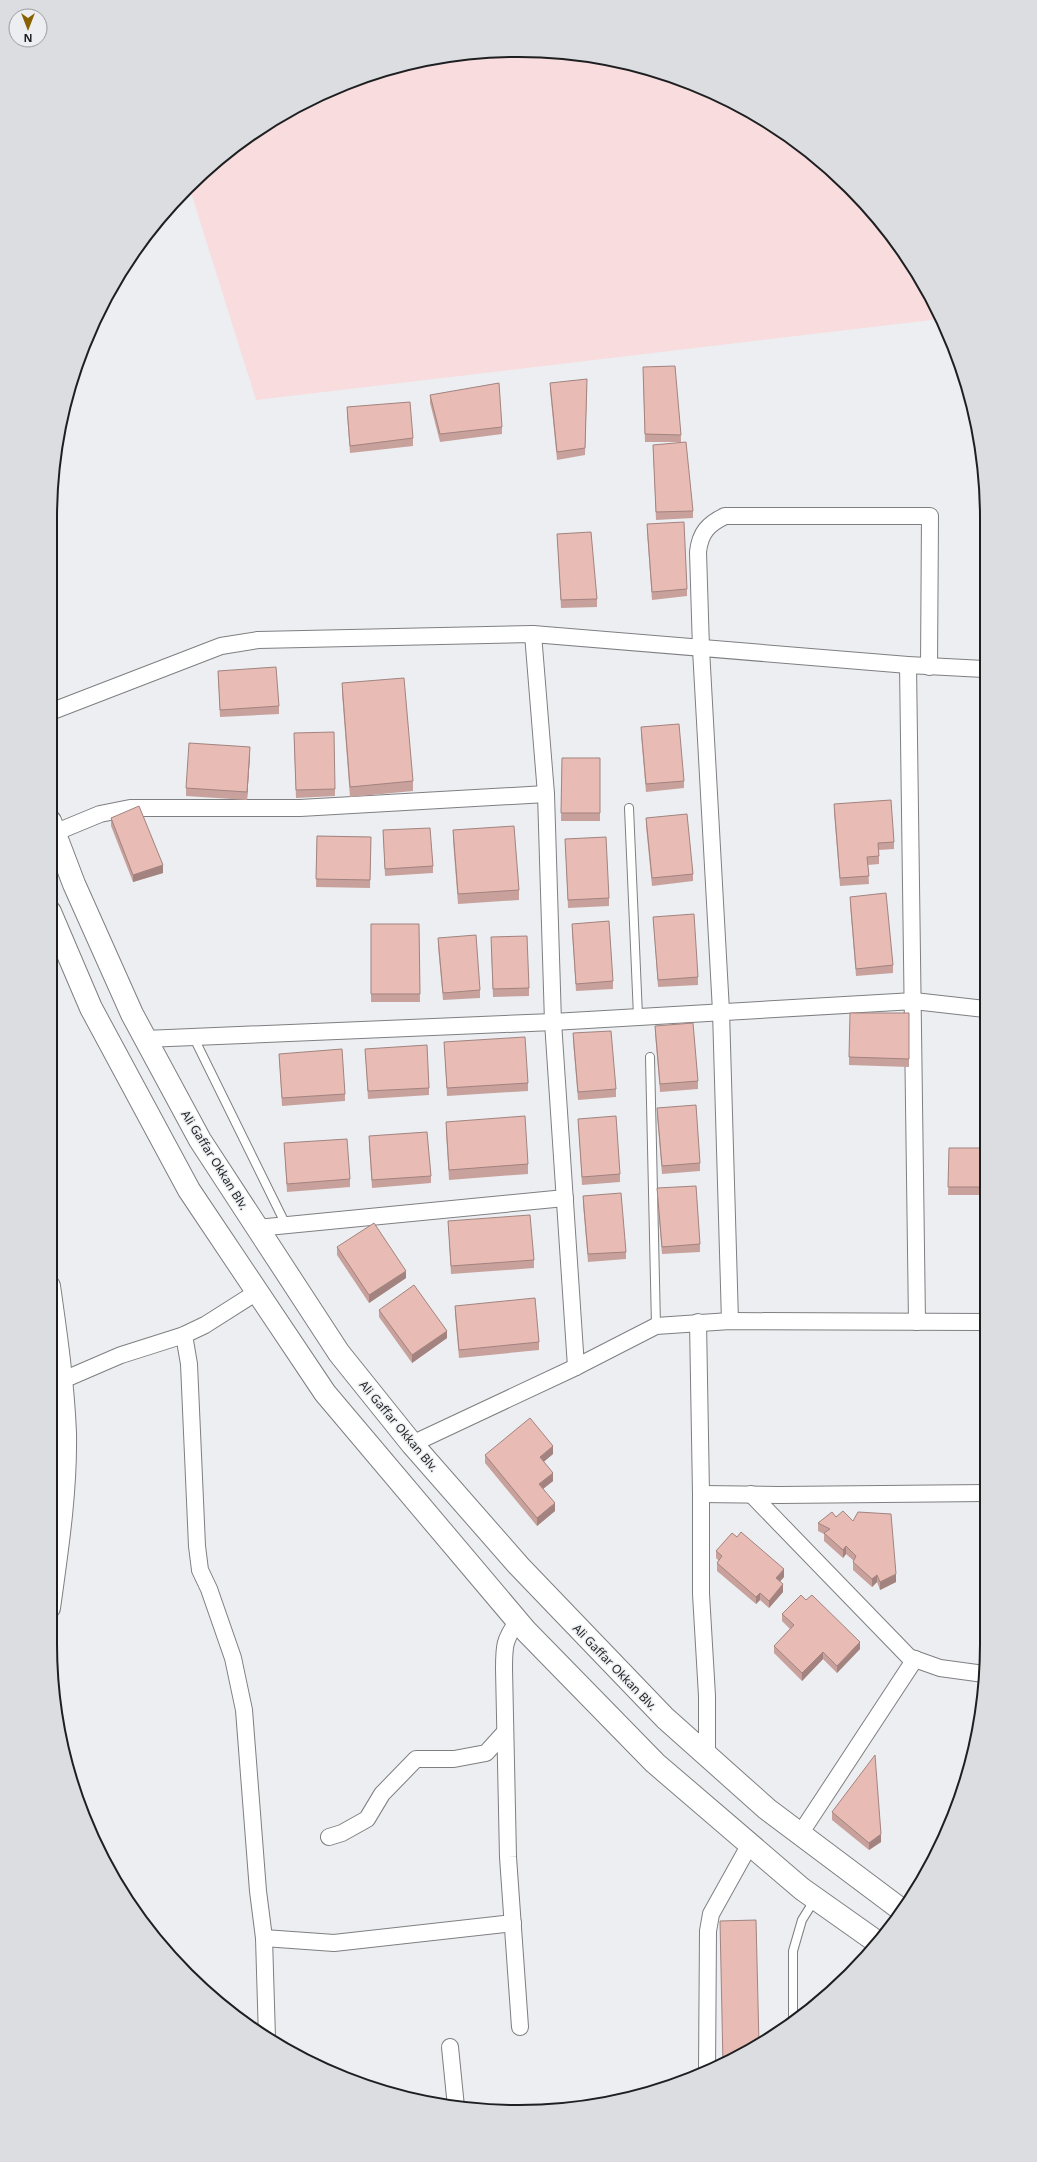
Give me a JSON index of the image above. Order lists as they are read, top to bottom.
{
  "streets": {
    "main road": ["Ali Gaffar Okkan Blv."]
  },
  "north": "bottom"
}
